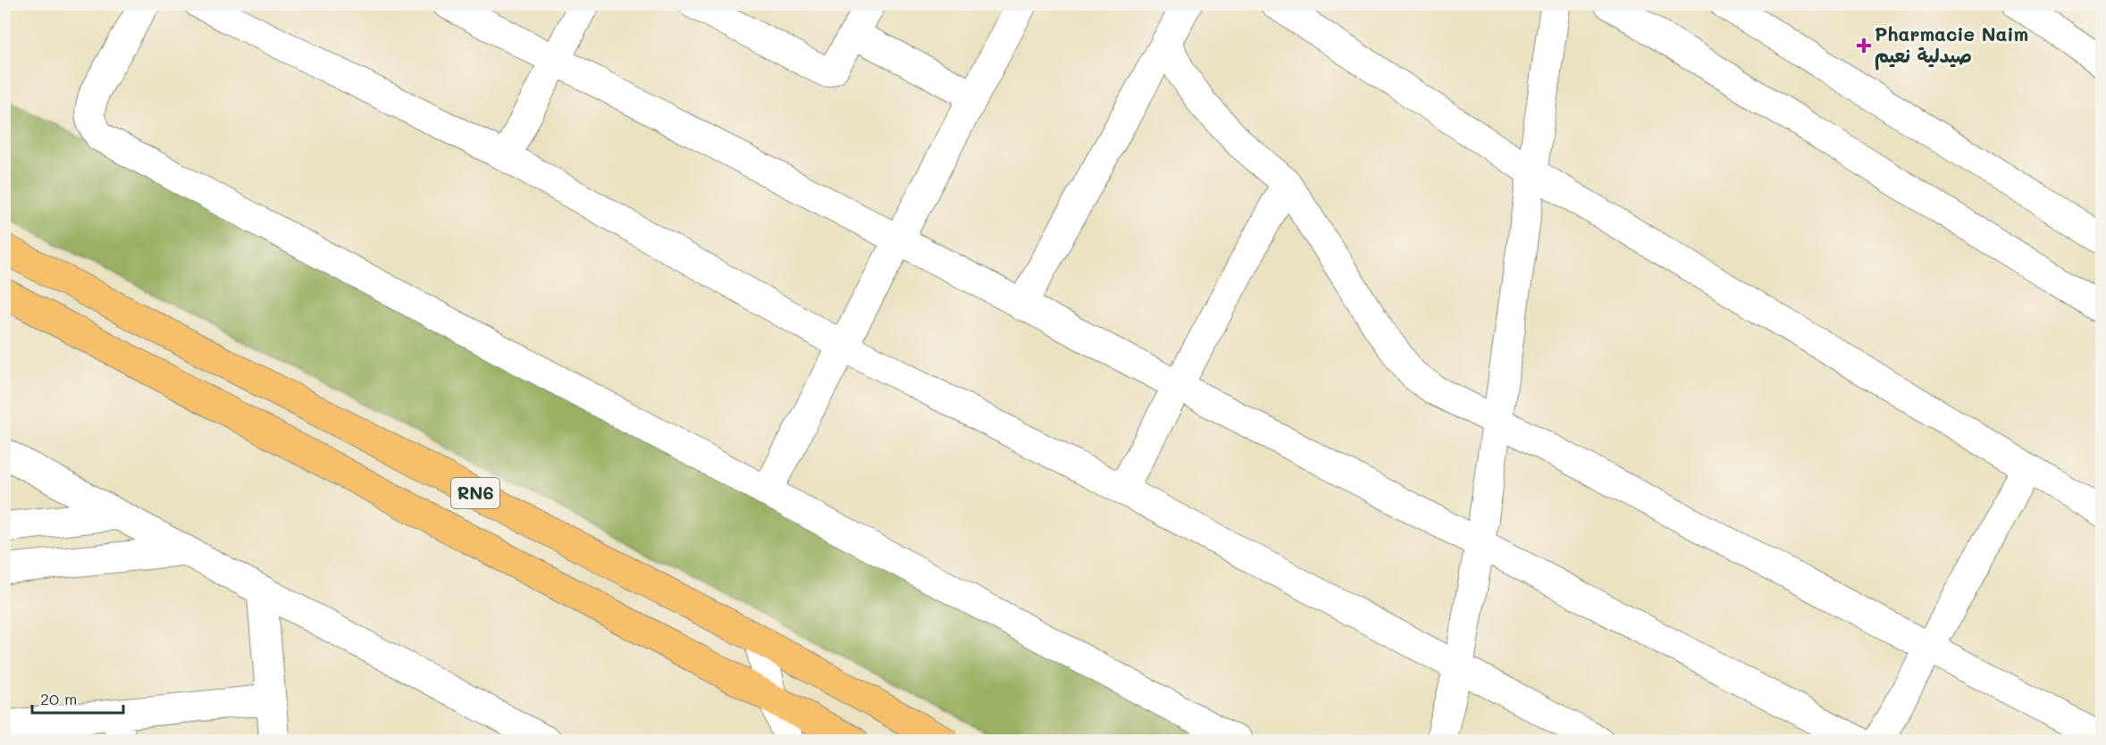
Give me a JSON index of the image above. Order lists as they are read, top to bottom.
{
  "streets": {
    "highway": ["RN6"]
  },
  "places": {
    "health": ["Pharmacie Naim صيدلية نعيم"]
  },
  "scale_bar": "20 m"
}
